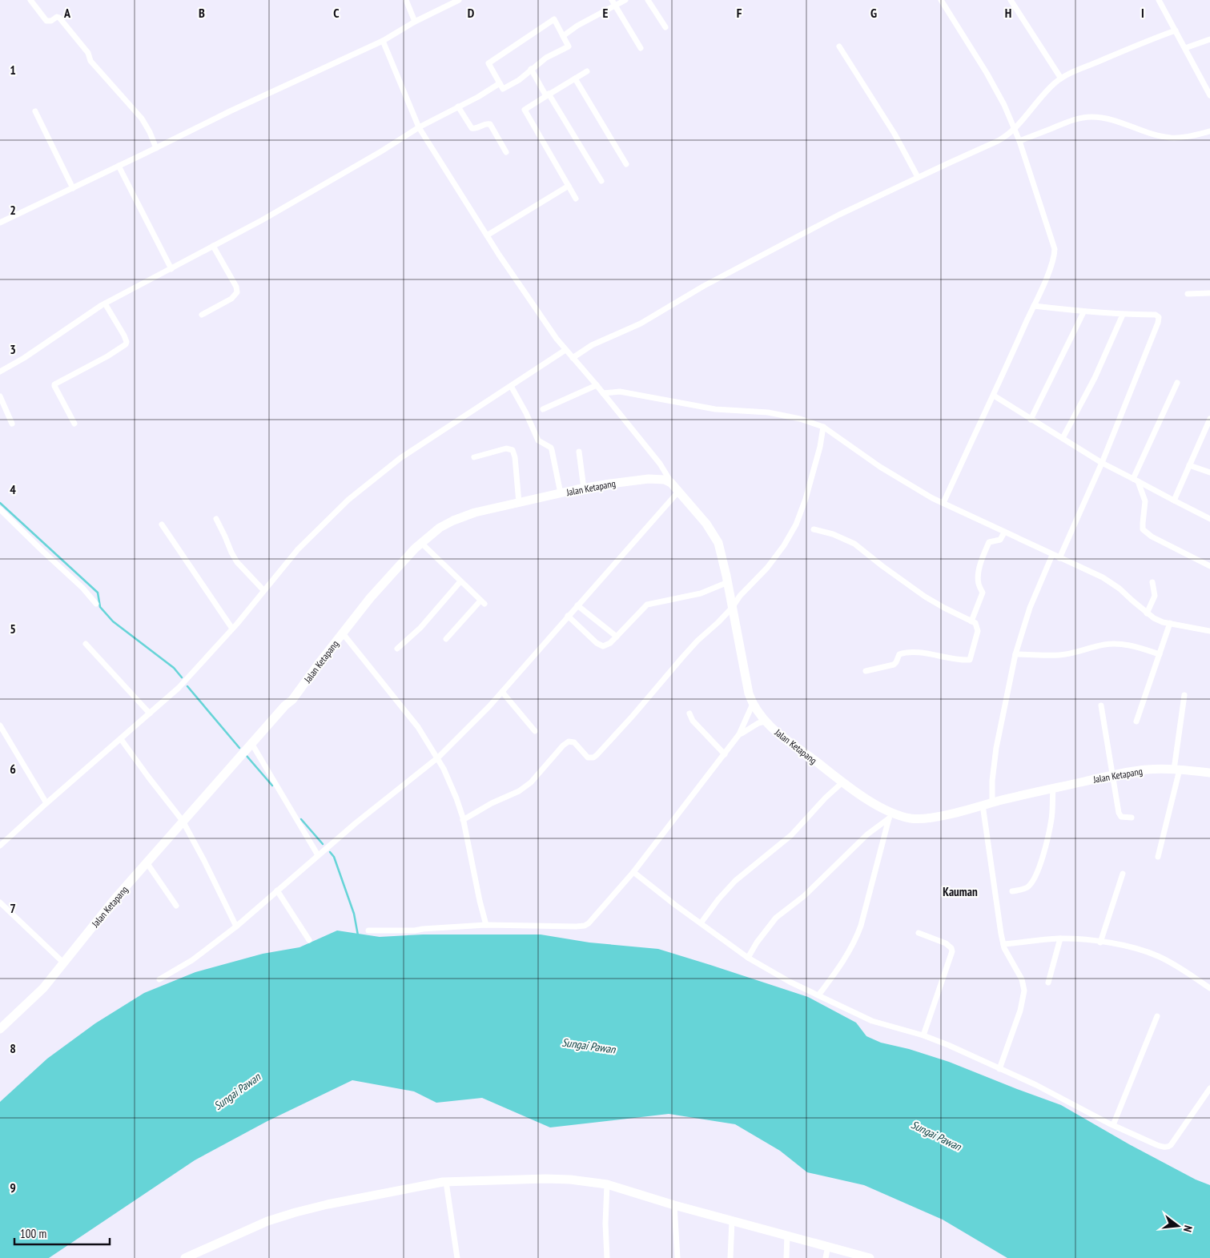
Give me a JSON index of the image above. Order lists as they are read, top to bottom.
{
  "streets": {
    "main road": ["Jalan Ketapang"]
  },
  "districts": ["Kauman"],
  "water": ["Sungai Pawan"],
  "scale_bar": "100 m",
  "north": "right",
  "grid": {
    "columns": [
      "A",
      "B",
      "C",
      "D",
      "E",
      "F",
      "G",
      "H",
      "I"
    ],
    "rows": [
      "1",
      "2",
      "3",
      "4",
      "5",
      "6",
      "7",
      "8",
      "9"
    ]
  }
}
